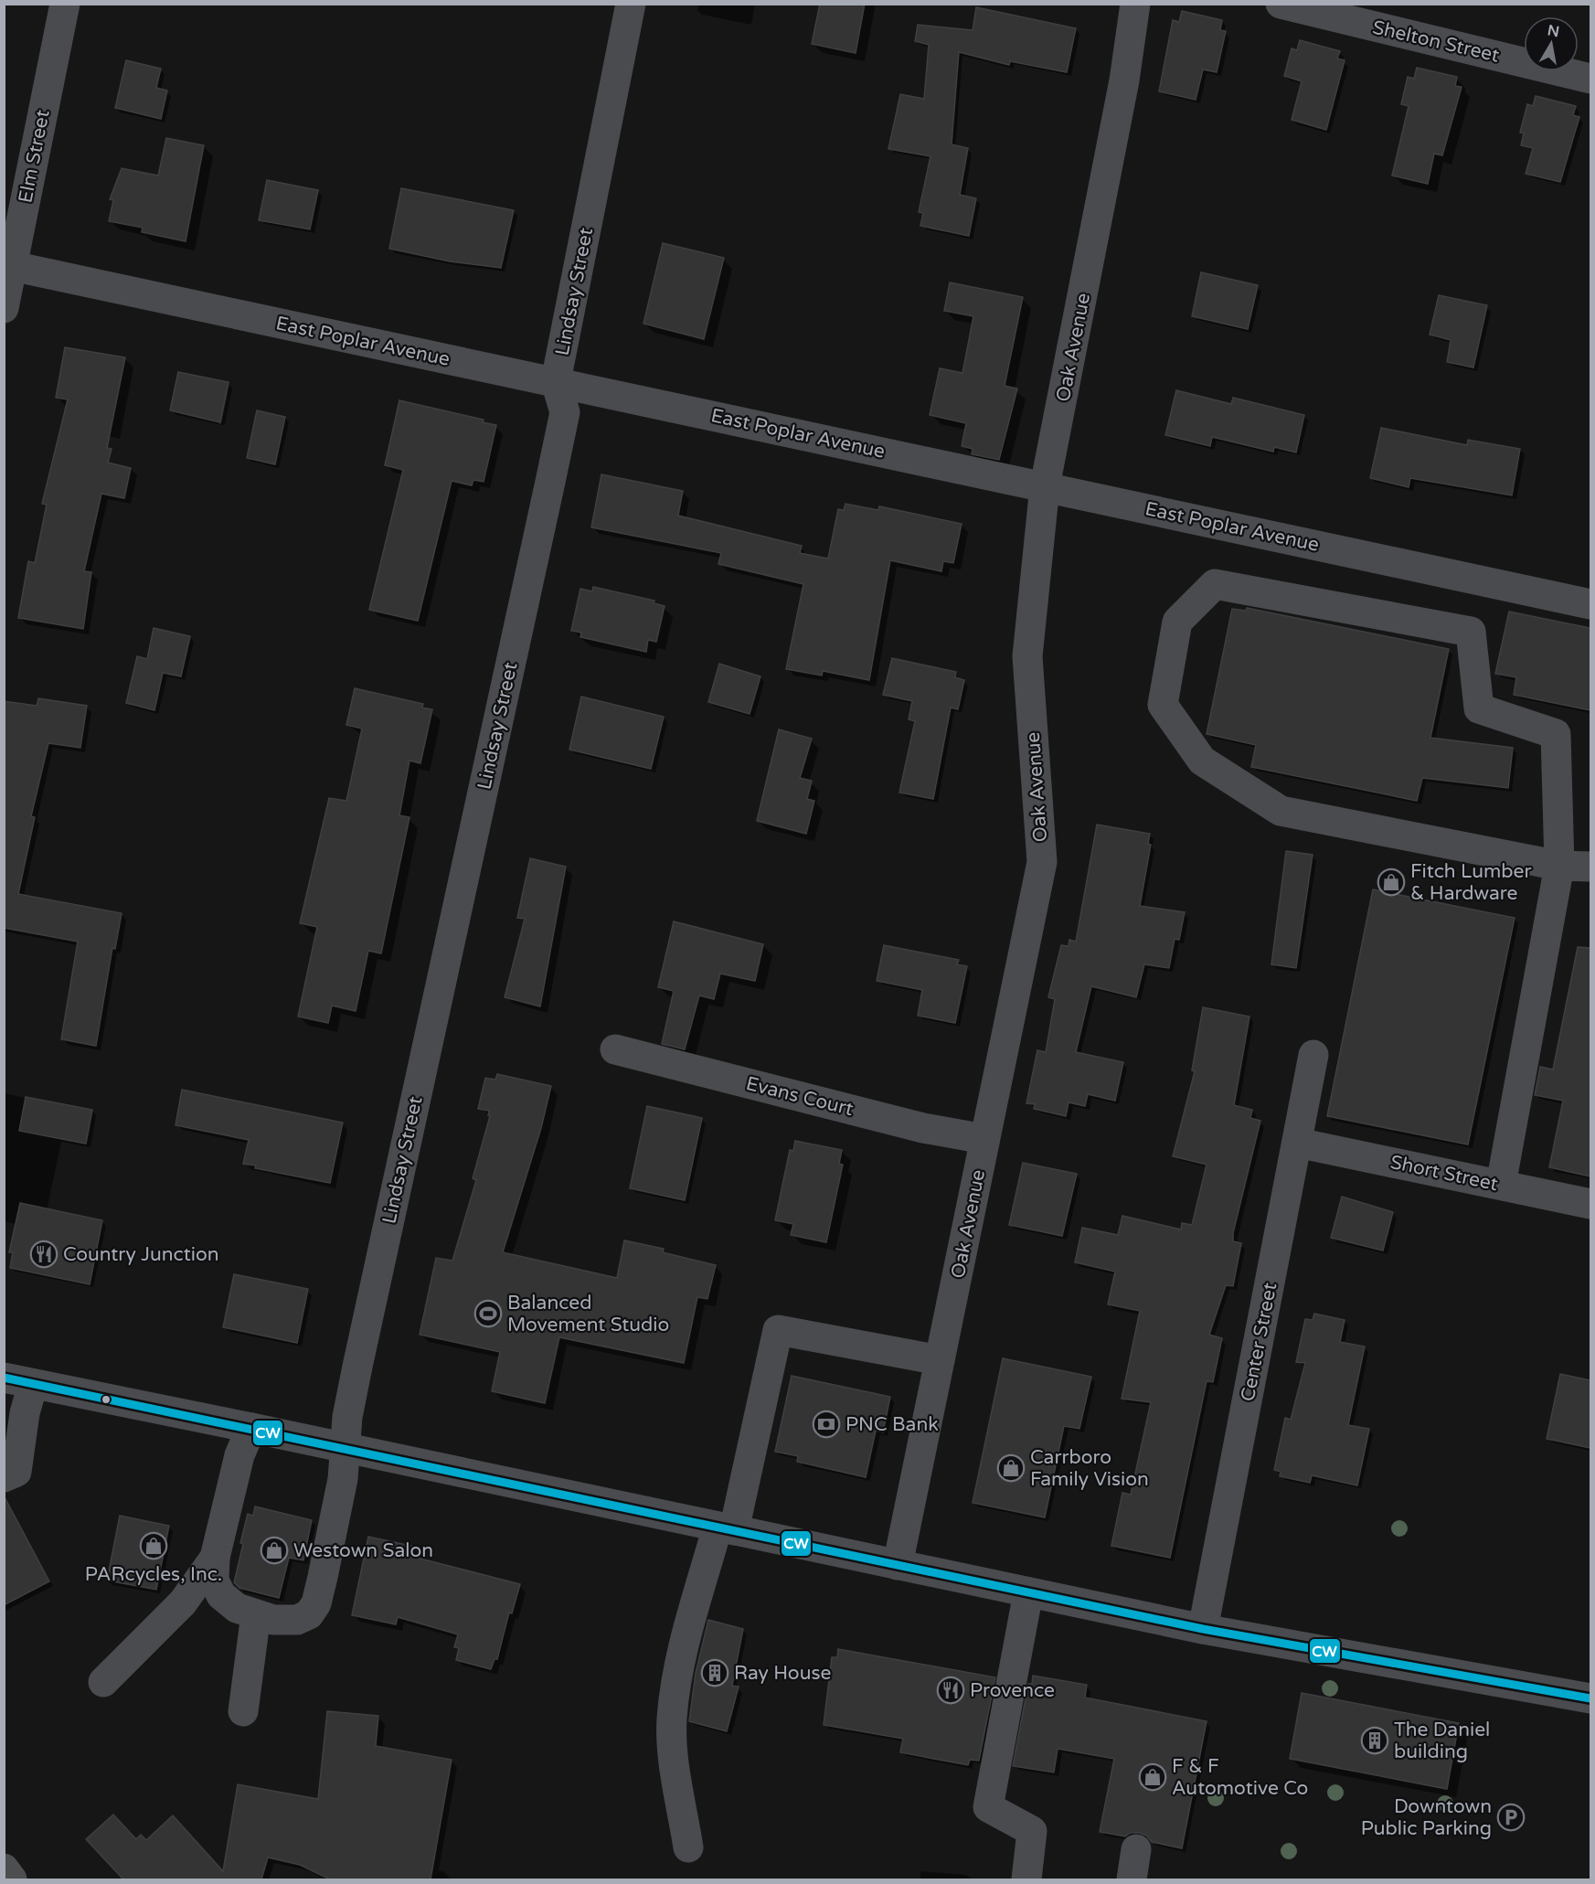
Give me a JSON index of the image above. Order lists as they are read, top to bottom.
{
  "streets": {
    "street": [
      "Shelton Street",
      "Elm Street",
      "Lindsay Street",
      "East Poplar Avenue",
      "Oak Avenue",
      "Evans Court",
      "Short Street",
      "Center Street"
    ]
  },
  "crossings": [
    ["Elm Street", "East Poplar Avenue"],
    ["Lindsay Street", "East Poplar Avenue"],
    ["East Poplar Avenue", "Oak Avenue"],
    ["Oak Avenue", "Evans Court"],
    ["Short Street", "Center Street"]
  ],
  "places": {
    "shop": [
      "Fitch Lumber & Hardware",
      "Carrboro Family Vision",
      "PARcycles, Inc.",
      "Westown Salon",
      "F & F Automotive Co"
    ],
    "restaurant": ["Country Junction", "Provence"],
    "sports": ["Balanced Movement Studio"],
    "bank": ["PNC Bank"],
    "building": ["Ray House", "The Daniel building"],
    "parking": ["Downtown Public Parking"]
  },
  "lines": ["transit line CW"],
  "north": "top"
}
